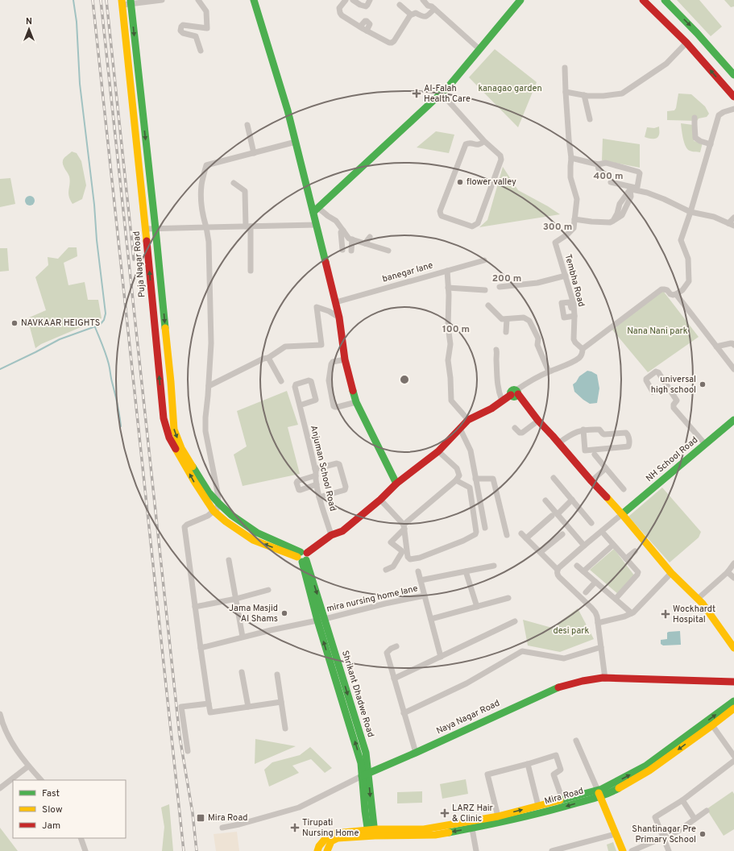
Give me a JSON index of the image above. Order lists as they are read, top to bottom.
{
  "streets": {
    "street": [
      "Puja Nagar Road",
      "banegar lane",
      "Tembha Road",
      "NH School Road",
      "Anjuman School Road",
      "mira nursing home lane",
      "Shrikant Dhadwe Road",
      "Naya Nagar Road",
      "Mira Road"
    ]
  },
  "crossings": [
    ["Puja Nagar Road", "Shrikant Dhadwe Road"],
    ["mira nursing home lane", "Shrikant Dhadwe Road"],
    ["Shrikant Dhadwe Road", "Naya Nagar Road"],
    ["Shrikant Dhadwe Road", "Mira Road"]
  ],
  "parks": ["kanagao garden", "Nana Nani park", "desi park"],
  "places": {
    "health": [
      "Al-Falah Health Care",
      "Wockhardt Hospital",
      "LARZ Hair & Clinic",
      "Tirupati Nursing Home"
    ],
    "other": [
      "flower valley",
      "NAVKAAR HEIGHTS",
      "universal high school",
      "Jama Masjid Al Shams",
      "Shantinagar Pre Primary School"
    ],
    "transit": ["Mira Road"]
  },
  "legend": ["Fast", "Slow", "Jam"],
  "north": "top",
  "rings": [
    "400 m",
    "300 m",
    "200 m",
    "100 m"
  ]
}
